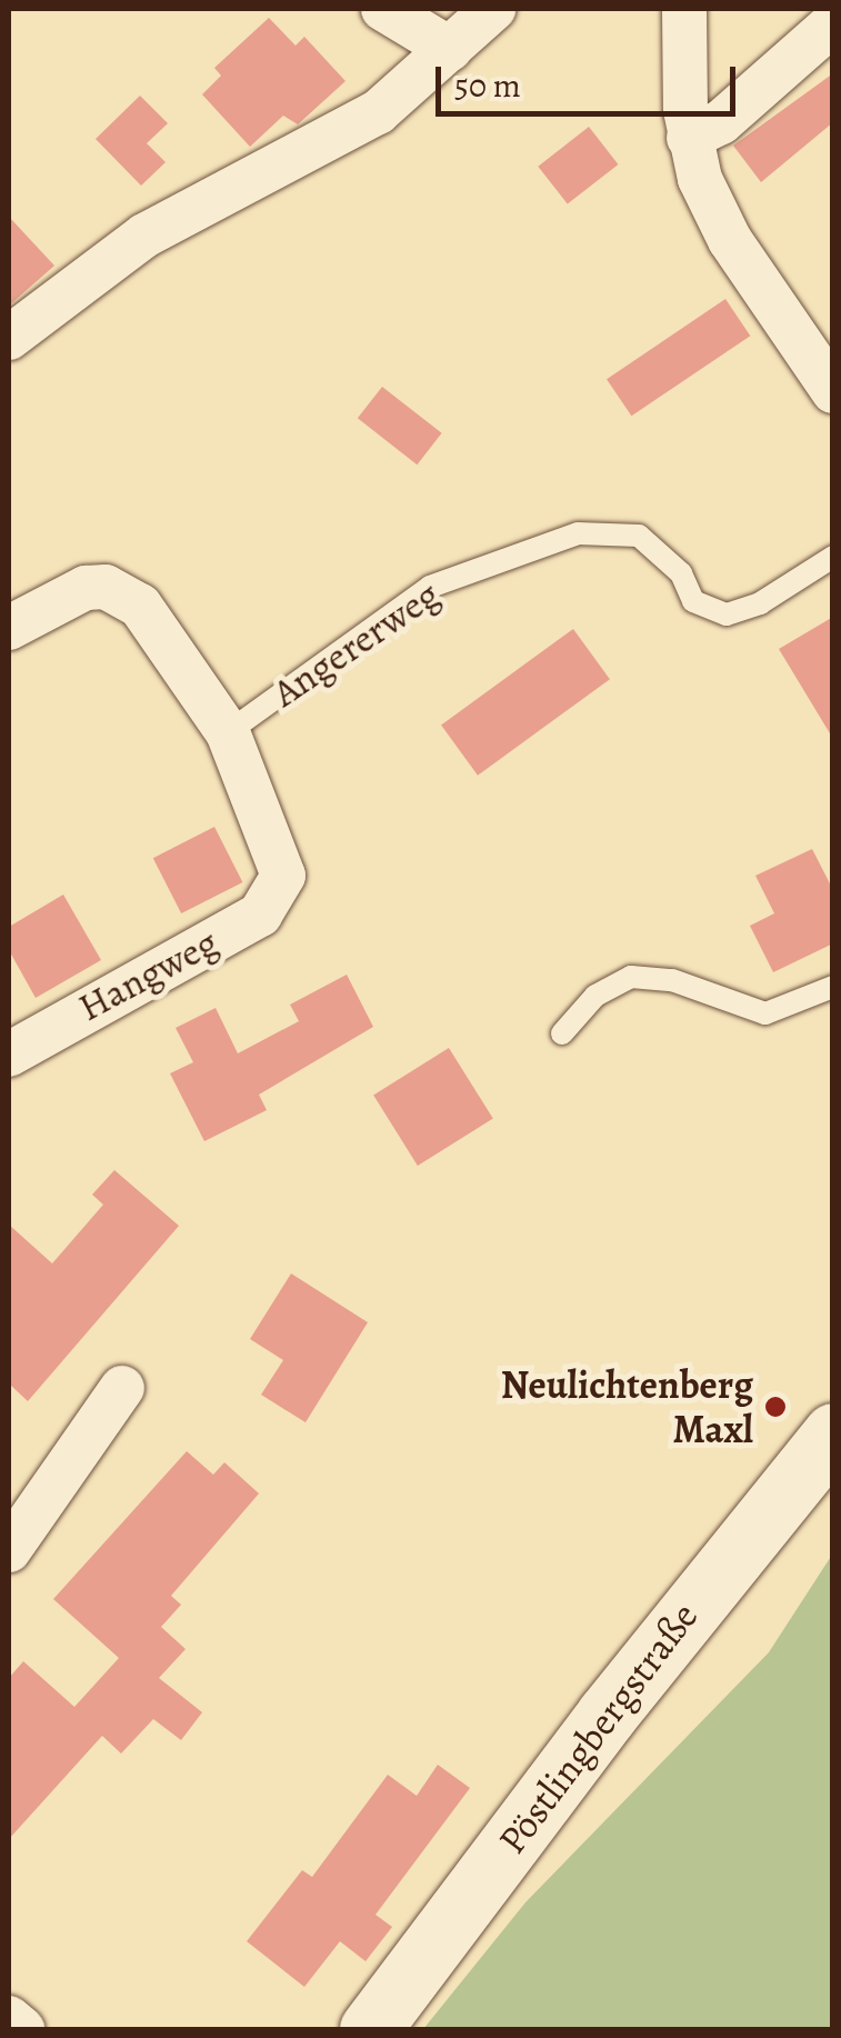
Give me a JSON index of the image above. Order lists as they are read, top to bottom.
{
  "streets": {
    "main road": ["Pöstlingbergstraße"],
    "street": ["Hangweg"],
    "lane": ["Angererweg"]
  },
  "crossings": [
    ["Angererweg", "Hangweg"]
  ],
  "places": ["Neulichtenberg Maxl"],
  "scale_bar": "50 m"
}
